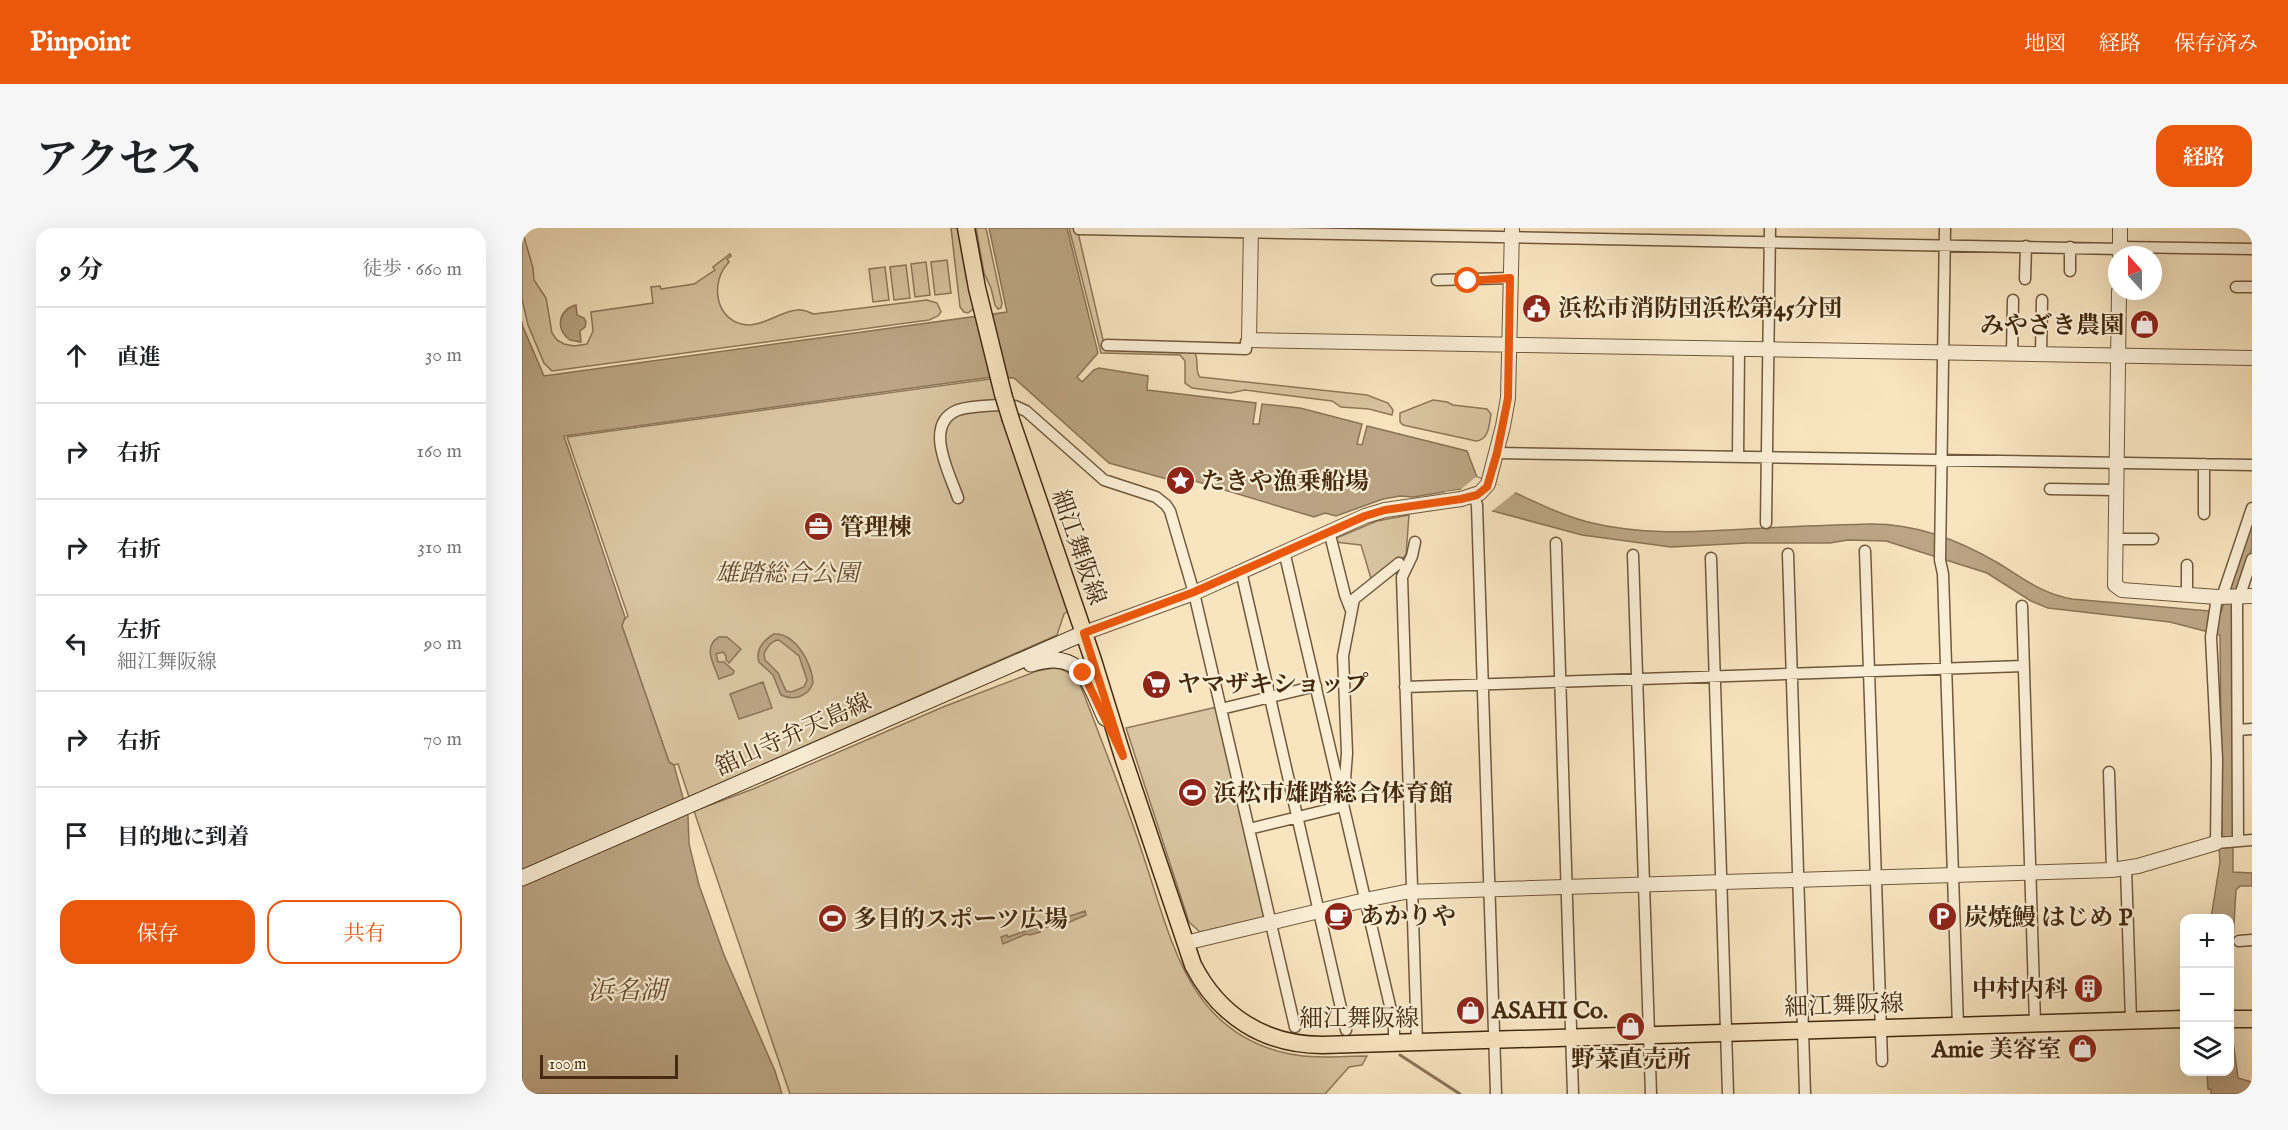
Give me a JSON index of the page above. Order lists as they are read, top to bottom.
{
  "streets": {
    "main road": ["細江舞阪線", "舘山寺弁天島線"]
  },
  "crossings": [
    ["細江舞阪線", "舘山寺弁天島線"]
  ],
  "water": ["浜名湖"],
  "parks": ["雄踏総合公園"],
  "places": {
    "public building": ["浜松市消防団浜松第45分団"],
    "shop": [
      "みやざき農園",
      "ASAHI Co.",
      "野菜直売所",
      "Amie 美容室"
    ],
    "place": ["たきや漁乗船場"],
    "office": ["管理棟"],
    "supermarket": ["ヤマザキショップ"],
    "sports": ["浜松市雄踏総合体育館", "多目的スポーツ広場"],
    "cafe": ["あかりや"],
    "parking": ["炭焼鰻 はじめ P"],
    "building": ["中村内科"]
  },
  "scale_bar": "100 m",
  "north": "top",
  "page": {
    "header": "Pinpoint",
    "nav": ["地図", "経路", "保存済み"],
    "title": "アクセス",
    "buttons": [
      "経路",
      ["保存", "共有"]
    ],
    "heading": ["9 分", "徒歩 · 660 m"],
    "list": [
      ["直進", "30 m"],
      ["右折", "160 m"],
      ["右折", "310 m"],
      ["左折", "細江舞阪線", "90 m"],
      ["右折", "70 m"],
      "目的地に到着"
    ],
    "map_buttons": ["+", "−"],
    "scale": "100 m"
  }
}
